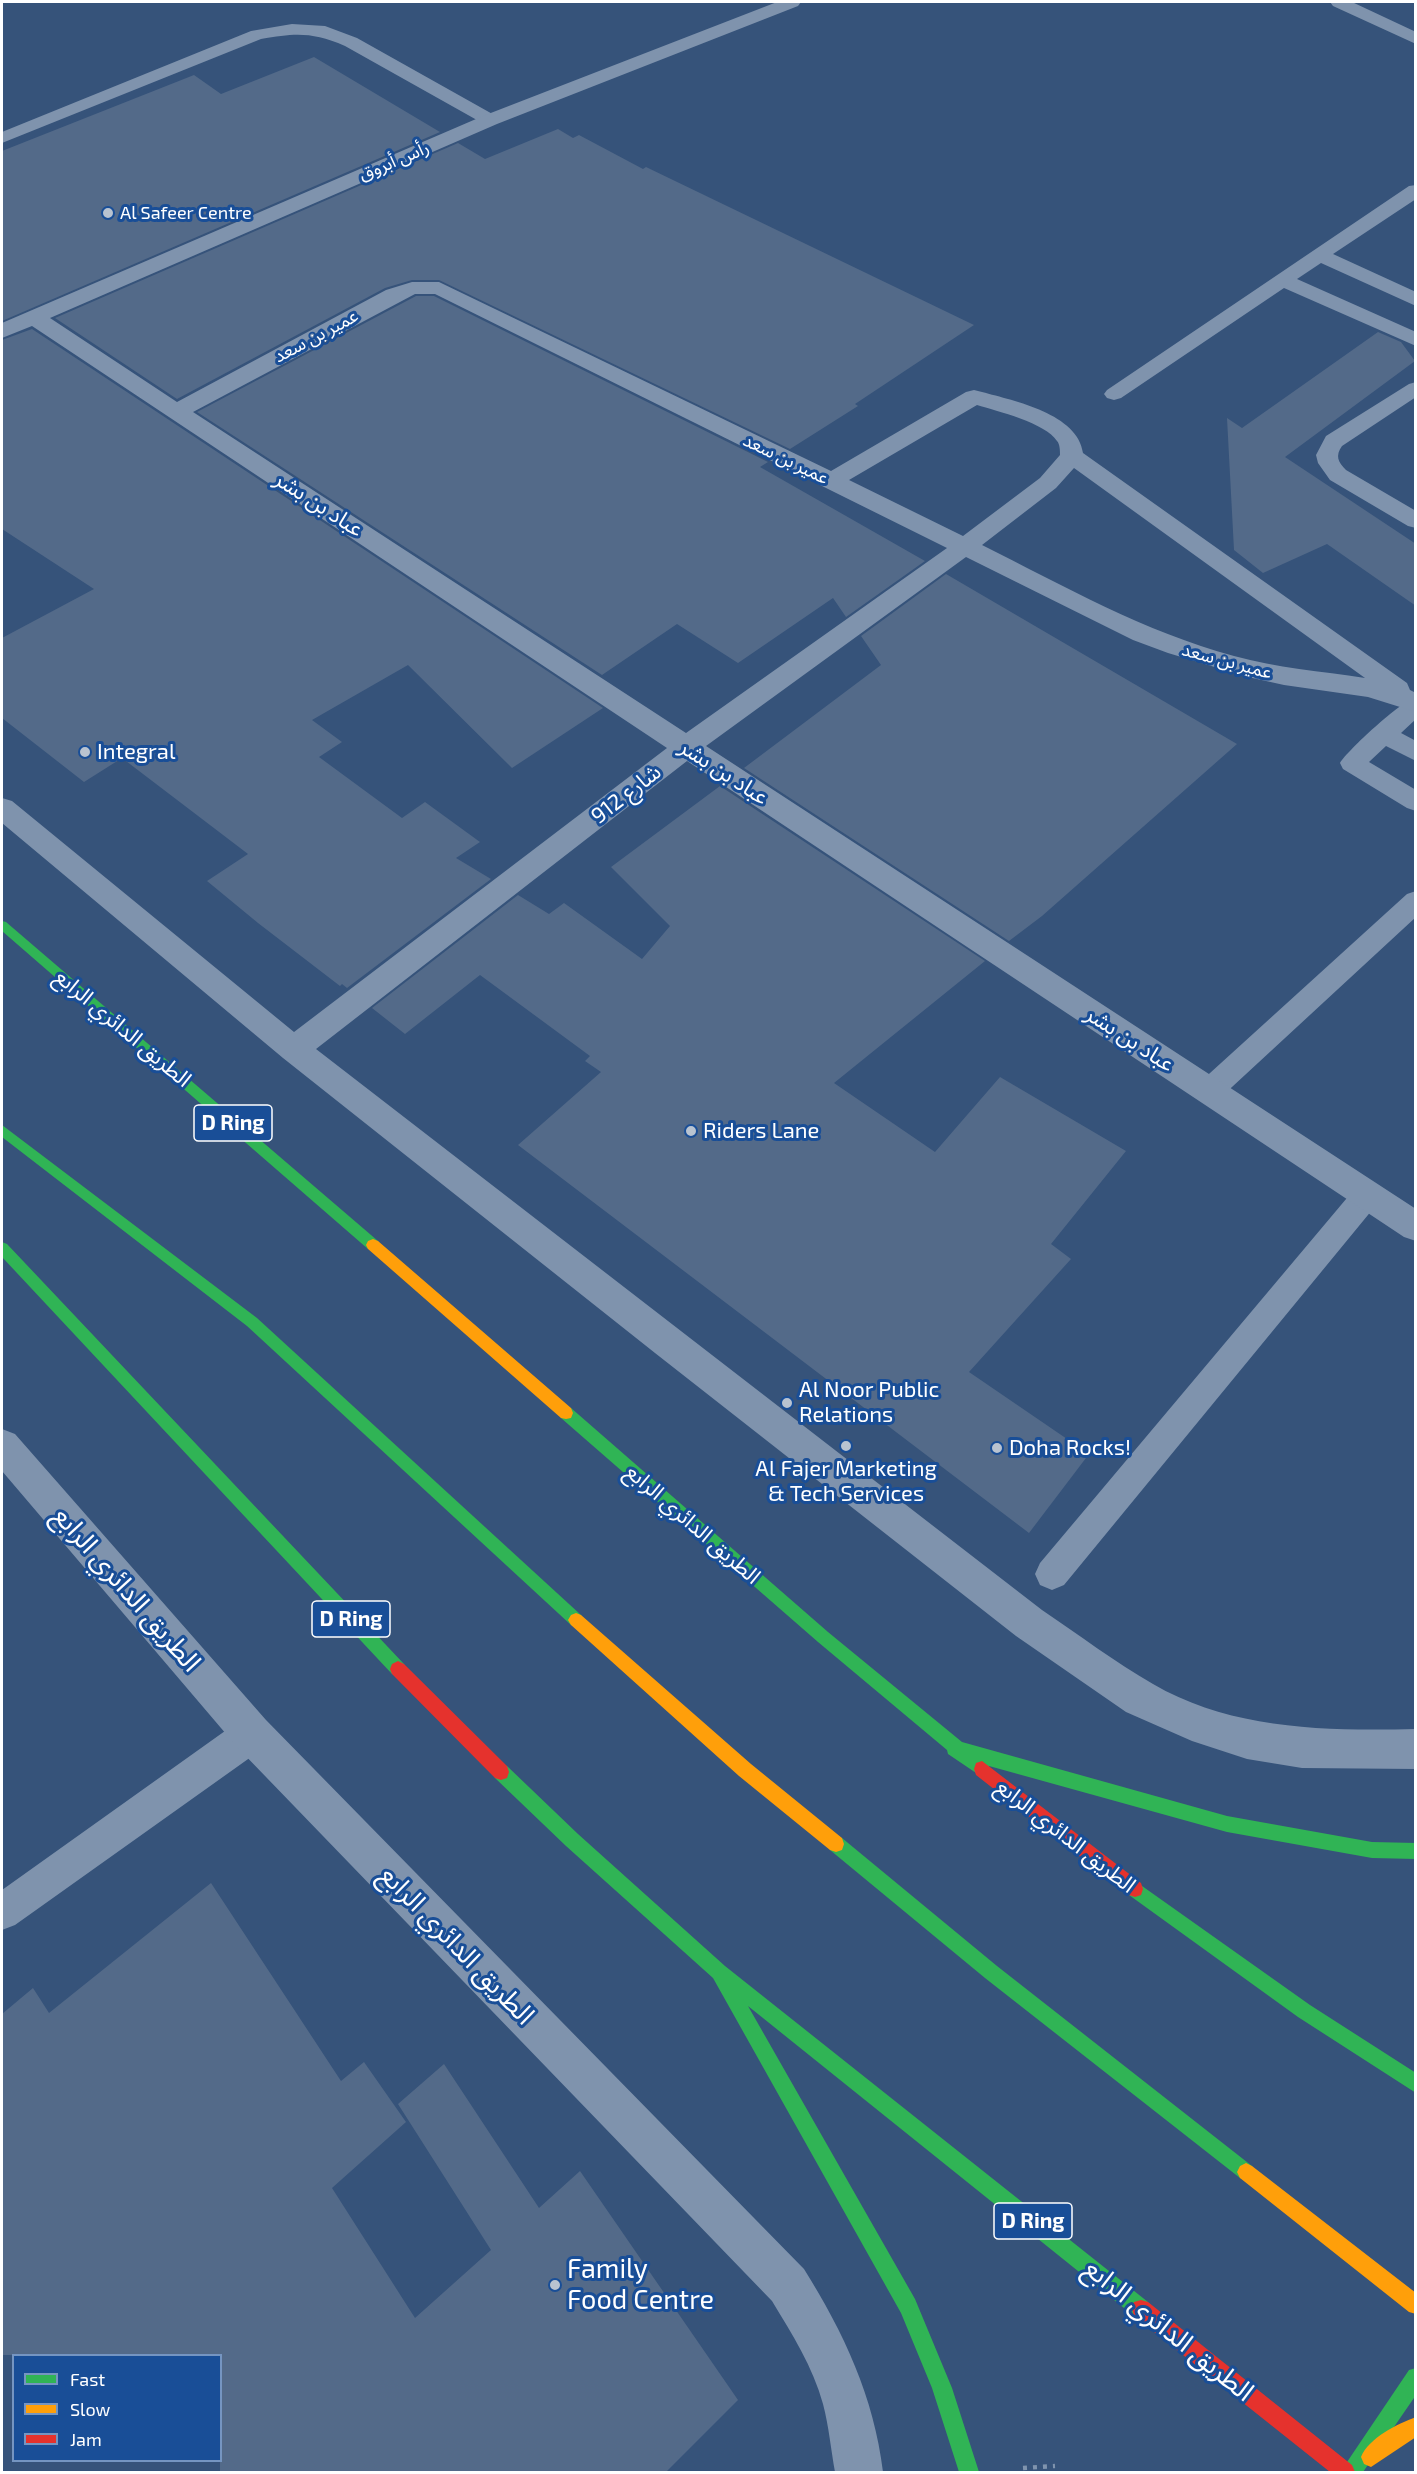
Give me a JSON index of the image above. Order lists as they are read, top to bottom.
{
  "streets": {
    "main road": ["الطريق الدائري الرابع", "D Ring"],
    "street": [
      "رأس أبروق",
      "عمير بن سعد",
      "عباد بن بشر",
      "شارع 912"
    ]
  },
  "crossings": [
    ["رأس أبروق", "عباد بن بشر"],
    ["عمير بن سعد", "عباد بن بشر"],
    ["عمير بن سعد", "شارع 912"],
    ["عباد بن بشر", "شارع 912"]
  ],
  "places": [
    "Al Safeer Centre",
    "Integral",
    "Riders Lane",
    "Al Noor Public Relations",
    "Al Fajer Marketing & Tech Services",
    "Doha Rocks!",
    "Family Food Centre"
  ],
  "legend": ["Fast", "Slow", "Jam"]
}
